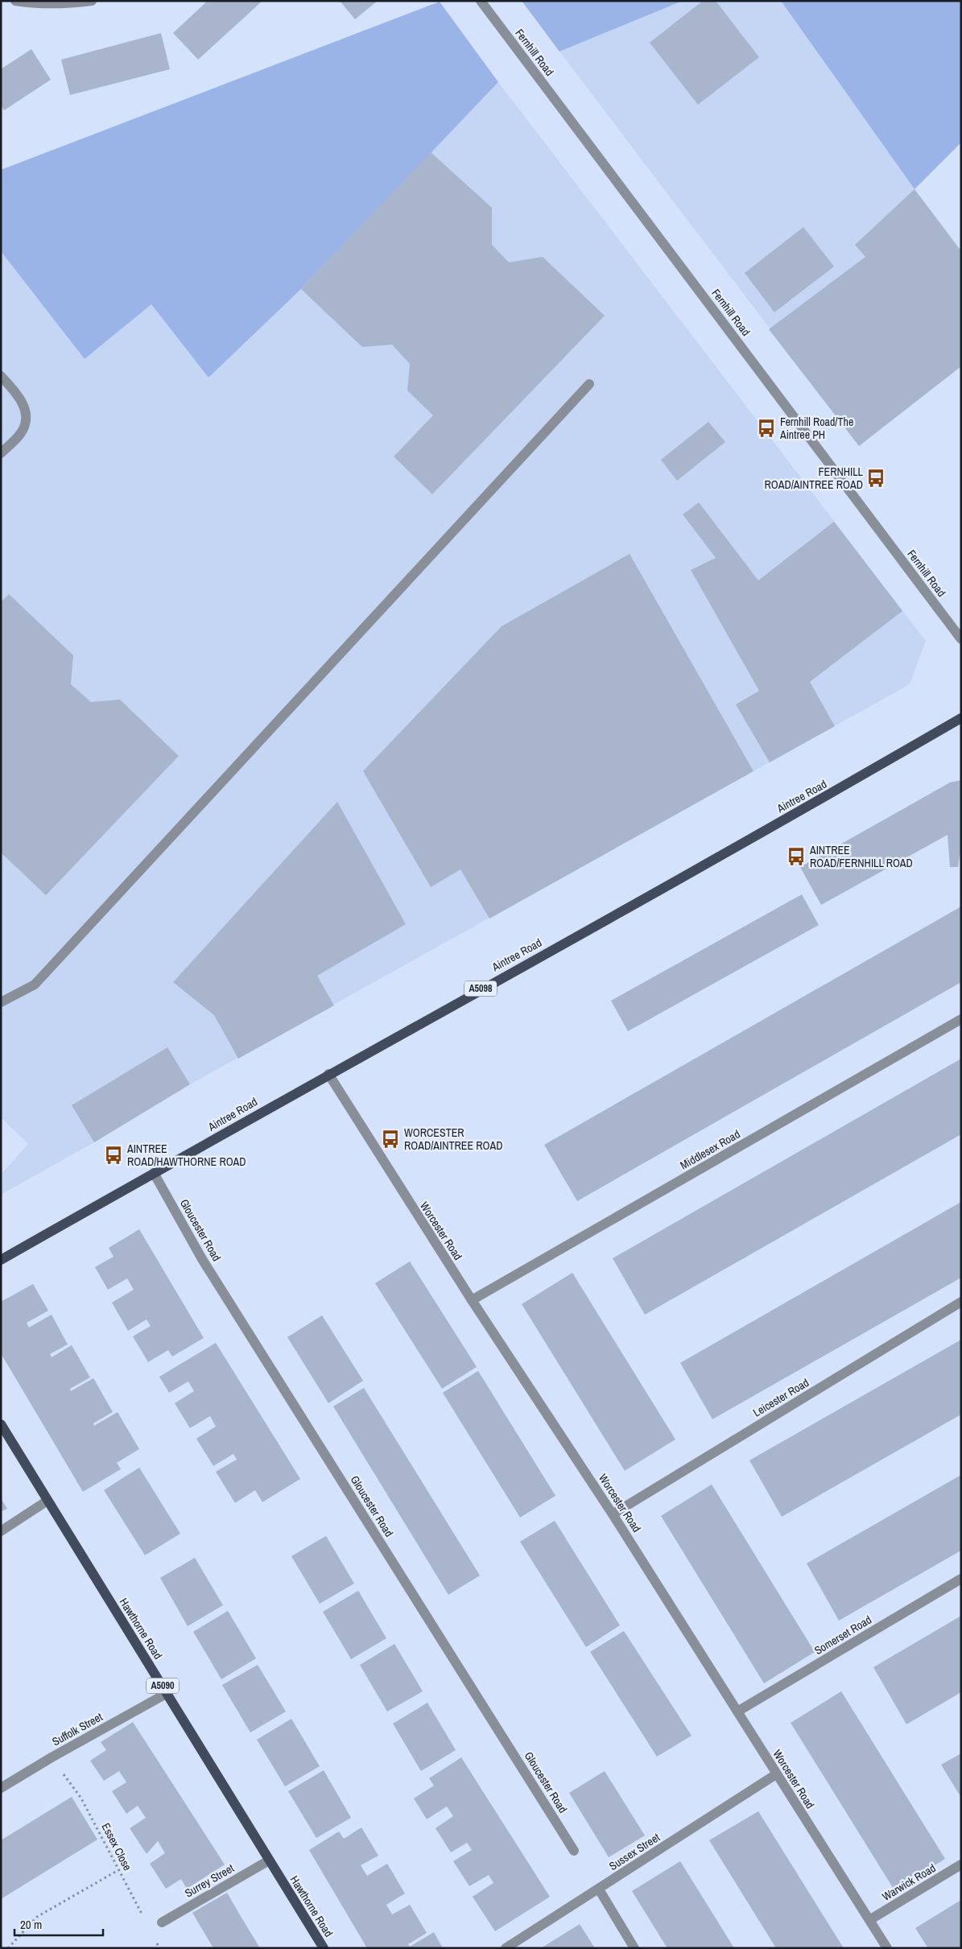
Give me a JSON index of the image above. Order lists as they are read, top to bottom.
{
  "streets": {
    "main road": [
      "Aintree Road",
      "A5098",
      "Hawthorne Road",
      "A5090"
    ],
    "street": [
      "Fernhill Road",
      "Middlesex Road",
      "Gloucester Road",
      "Worcester Road",
      "Leicester Road",
      "Somerset Road",
      "Suffolk Street",
      "Sussex Street",
      "Surrey Street",
      "Warwick Road"
    ],
    "path": ["Essex Close"]
  },
  "crossings": [
    ["Aintree Road", "Gloucester Road"],
    ["Aintree Road", "Worcester Road"],
    ["Middlesex Road", "Worcester Road"],
    ["Worcester Road", "Leicester Road"],
    ["Worcester Road", "Somerset Road"],
    ["Worcester Road", "Sussex Street"],
    ["Worcester Road", "Warwick Road"],
    ["Hawthorne Road", "Suffolk Street"],
    ["Hawthorne Road", "Surrey Street"],
    ["Suffolk Street", "Essex Close"]
  ],
  "places": {
    "bus stop": [
      "Fernhill Road/The Aintree PH",
      "FERNHILL ROAD/AINTREE ROAD",
      "AINTREE ROAD/FERNHILL ROAD",
      "WORCESTER ROAD/AINTREE ROAD",
      "AINTREE ROAD/HAWTHORNE ROAD"
    ]
  },
  "scale_bar": "20 m"
}
